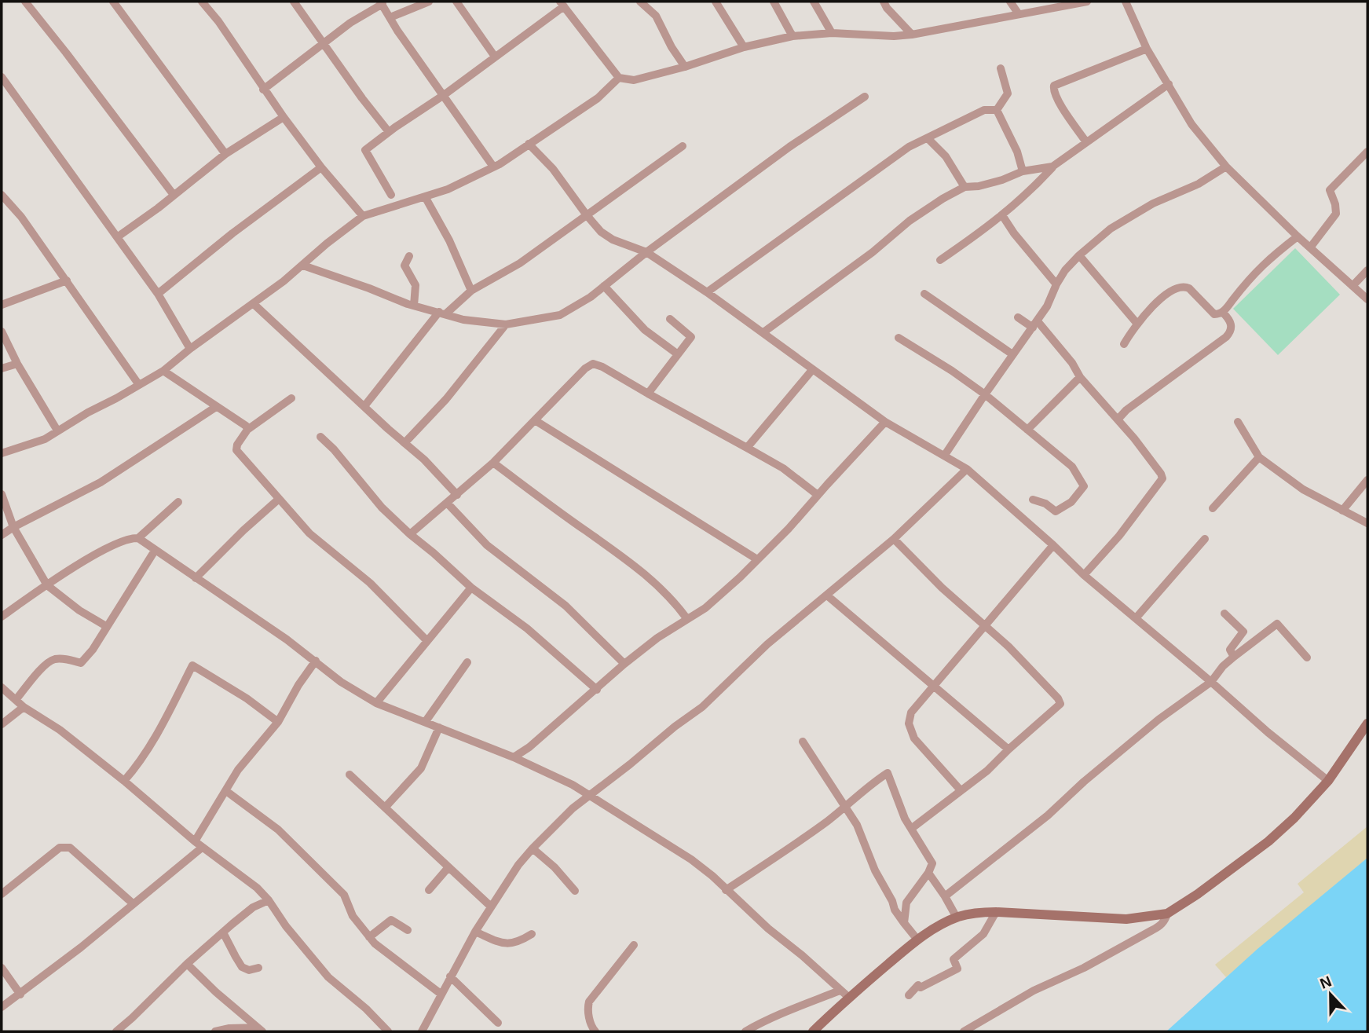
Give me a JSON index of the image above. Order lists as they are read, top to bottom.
{
  "north": "top"
}
